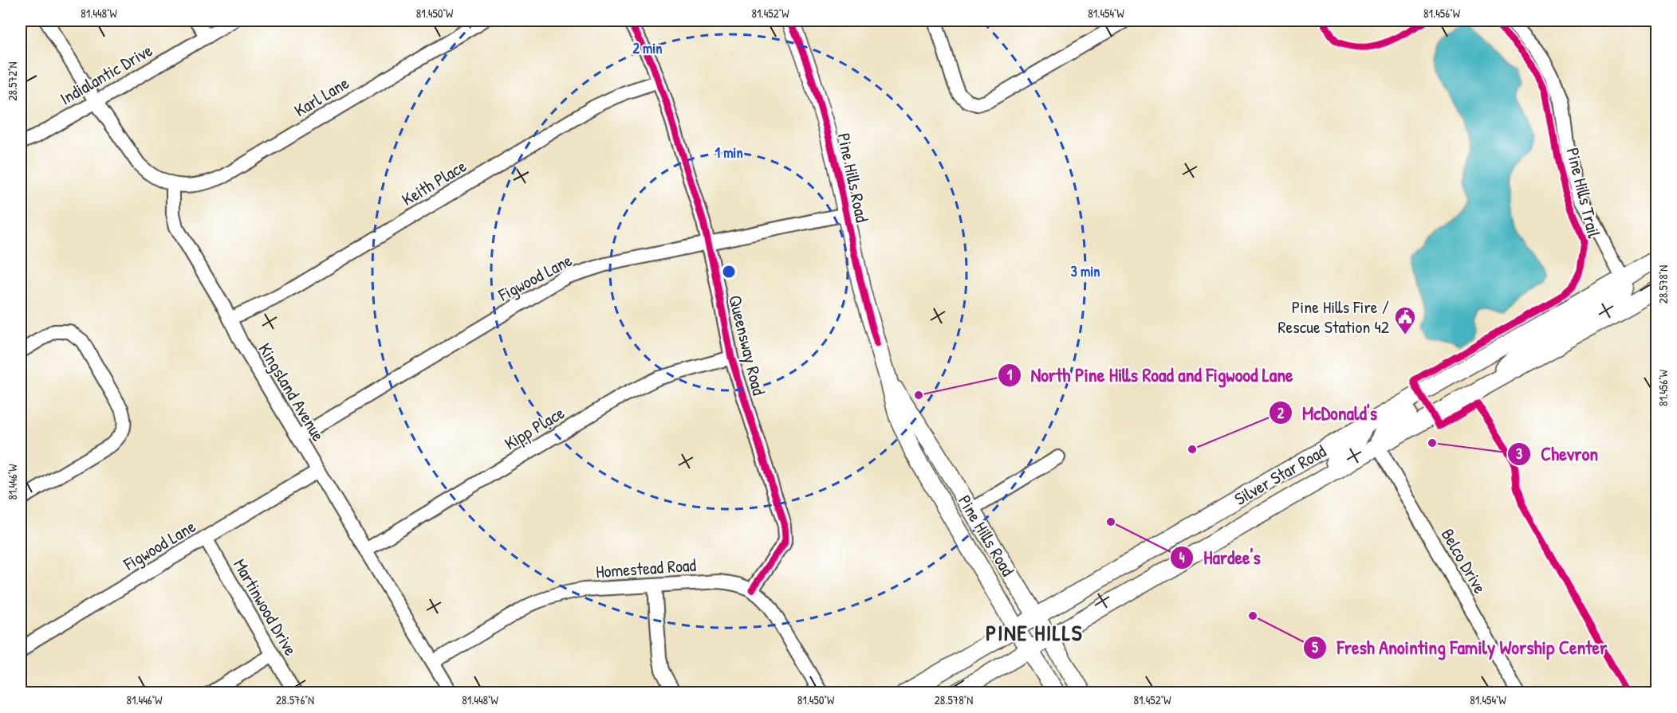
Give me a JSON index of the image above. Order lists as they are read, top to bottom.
{
  "streets": {
    "main road": ["Pine Hills Road", "Silver Star Road"],
    "street": [
      "Indialantic Drive",
      "Karl Lane",
      "Keith Place",
      "Figwood Lane",
      "Queensway Road",
      "Kingsland Avenue",
      "Kipp Place",
      "Belco Drive",
      "Homestead Road",
      "Martinwood Drive"
    ],
    "cycle path": ["Pine Hills Trail"]
  },
  "crossings": [
    ["Karl Lane", "Kingsland Avenue"],
    ["Pine Hills Road", "Figwood Lane"],
    ["Pine Hills Road", "Silver Star Road"],
    ["Keith Place", "Queensway Road"],
    ["Keith Place", "Kingsland Avenue"],
    ["Figwood Lane", "Queensway Road"],
    ["Figwood Lane", "Kingsland Avenue"],
    ["Figwood Lane", "Martinwood Drive"],
    ["Queensway Road", "Kipp Place"],
    ["Queensway Road", "Homestead Road"],
    ["Kingsland Avenue", "Kipp Place"],
    ["Kingsland Avenue", "Homestead Road"],
    ["Silver Star Road", "Belco Drive"]
  ],
  "districts": ["PINE HILLS"],
  "places": {
    "public building": ["Pine Hills Fire / Rescue Station 42"],
    "other": [
      "North Pine Hills Road and Figwood Lane",
      "Chevron",
      "McDonald's",
      "Hardee's",
      "Fresh Anointing Family Worship Center"
    ]
  },
  "coordinates": [
    "81.448°W",
    "81.450°W",
    "81.452°W",
    "81.454°W",
    "81.456°W",
    "28.572°N",
    "28.578°N",
    "81.446°W",
    "28.576°N"
  ],
  "rings": ["2 min", "1 min", "3 min"]
}
